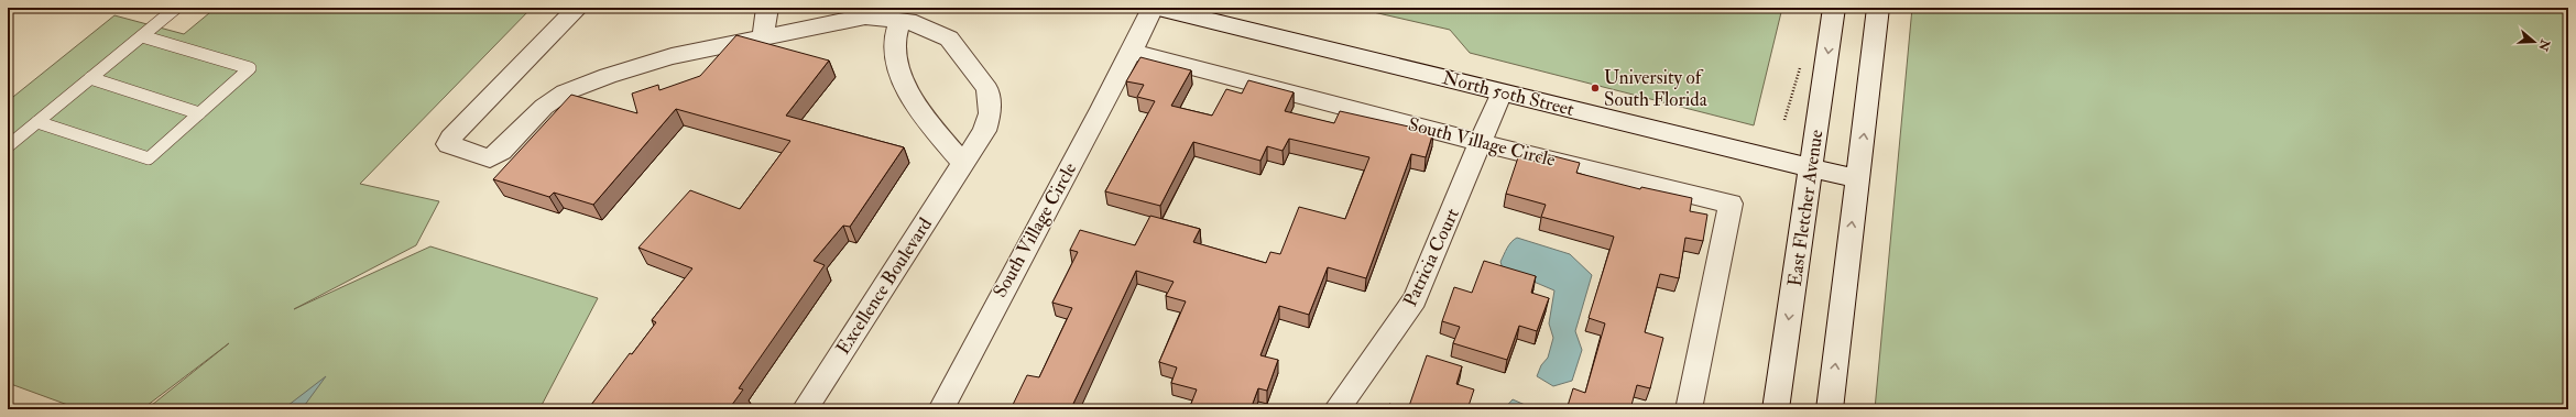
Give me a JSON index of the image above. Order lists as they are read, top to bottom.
{
  "streets": {
    "street": [
      "North 50th Street",
      "South Village Circle",
      "East Fletcher Avenue",
      "Patricia Court",
      "Excellence Boulevard"
    ]
  },
  "crossings": [
    ["North 50th Street", "East Fletcher Avenue"],
    ["North 50th Street", "Patricia Court"],
    ["South Village Circle", "Patricia Court"]
  ],
  "places": ["University of South Florida"],
  "north": "right"
}
